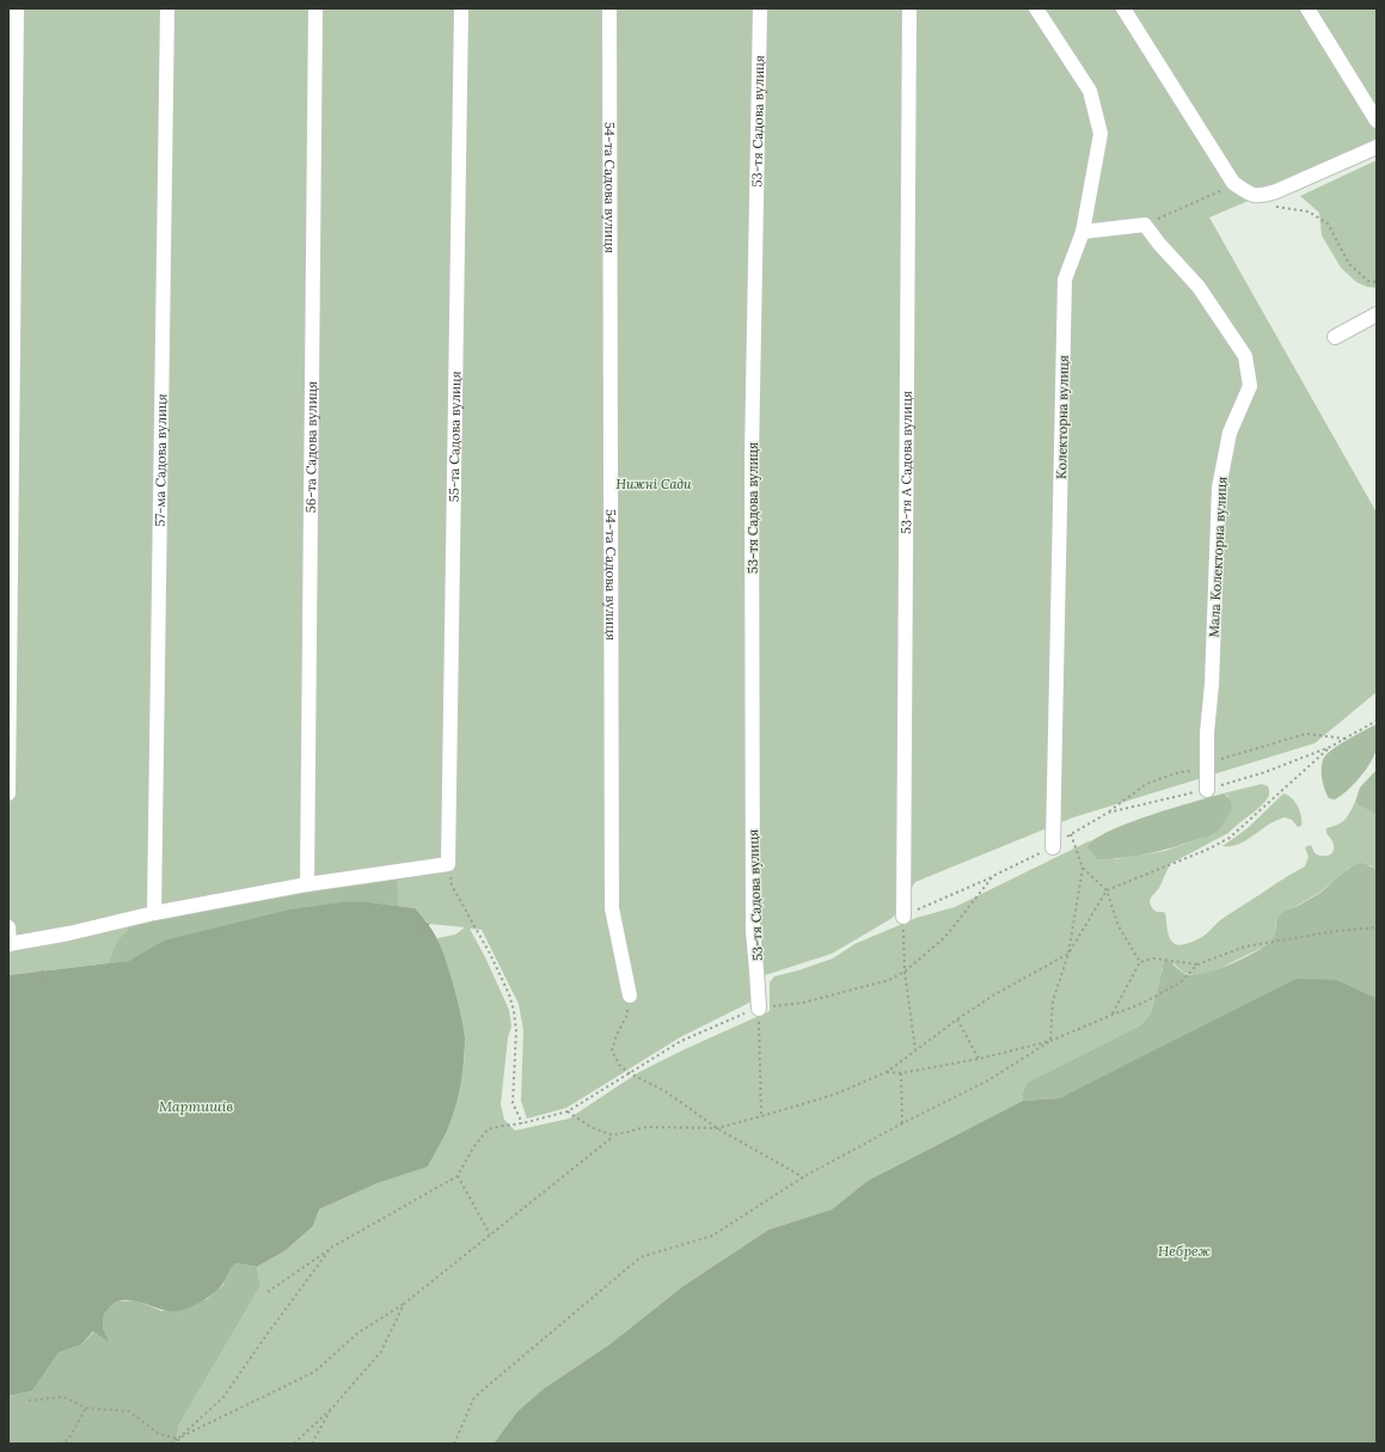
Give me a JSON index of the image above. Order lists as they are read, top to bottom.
{
  "streets": {
    "street": [
      "53-тя Садова вулиця",
      "54-та Садова вулиця",
      "Колекторна вулиця",
      "55-та Садова вулиця",
      "56-та Садова вулиця",
      "57-ма Садова вулиця",
      "53-тя А Садова вулиця",
      "Мала Колекторна вулиця"
    ]
  },
  "water": ["Мартишів", "Небреж"],
  "parks": ["Нижні Сади"]
}
